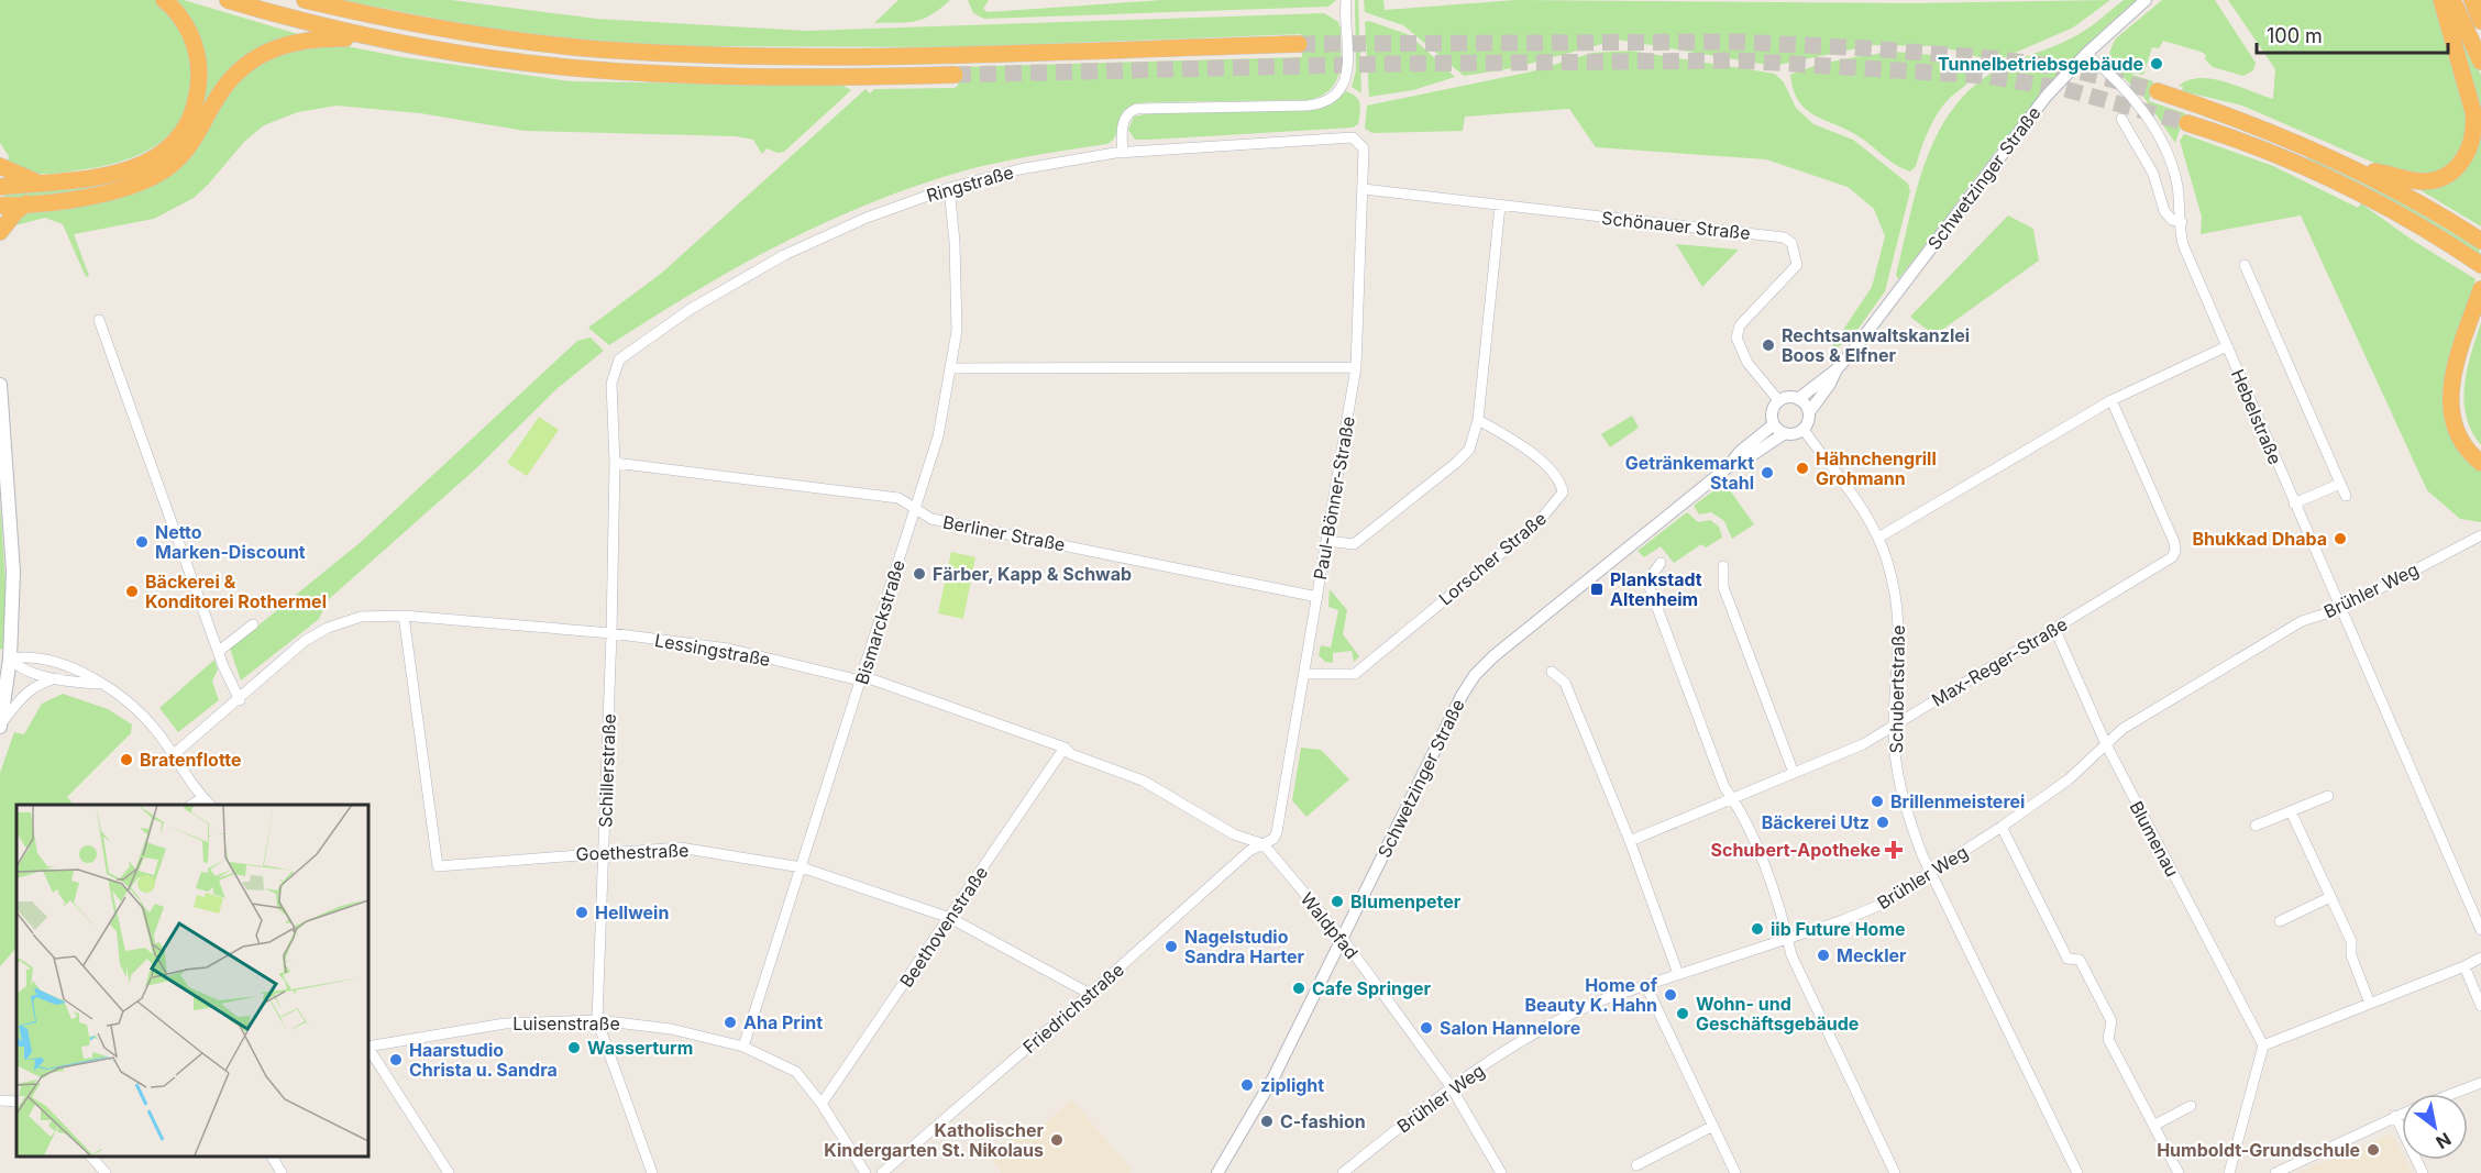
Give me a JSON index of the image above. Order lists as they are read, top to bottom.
{
  "streets": {
    "street": [
      "Schwetzinger Straße",
      "Ringstraße",
      "Schönauer Straße",
      "Hebelstraße",
      "Paul-Bönner-Straße",
      "Berliner Straße",
      "Lorscher Straße",
      "Brühler Weg",
      "Bismarckstraße",
      "Lessingstraße",
      "Max-Reger-Straße",
      "Schubertstraße",
      "Schillerstraße",
      "Blumenau",
      "Goethestraße",
      "Waldpfad",
      "Beethovenstraße",
      "Friedrichstraße",
      "Luisenstraße"
    ]
  },
  "crossings": [
    ["Schwetzinger Straße", "Schönauer Straße"],
    ["Schwetzinger Straße", "Hebelstraße"],
    ["Schwetzinger Straße", "Schubertstraße"],
    ["Schwetzinger Straße", "Waldpfad"],
    ["Ringstraße", "Paul-Bönner-Straße"],
    ["Ringstraße", "Bismarckstraße"],
    ["Ringstraße", "Schillerstraße"],
    ["Schönauer Straße", "Paul-Bönner-Straße"],
    ["Schönauer Straße", "Schubertstraße"],
    ["Hebelstraße", "Brühler Weg"],
    ["Paul-Bönner-Straße", "Berliner Straße"],
    ["Paul-Bönner-Straße", "Lorscher Straße"],
    ["Paul-Bönner-Straße", "Lessingstraße"],
    ["Paul-Bönner-Straße", "Waldpfad"],
    ["Paul-Bönner-Straße", "Friedrichstraße"],
    ["Berliner Straße", "Bismarckstraße"],
    ["Berliner Straße", "Schillerstraße"],
    ["Brühler Weg", "Schubertstraße"],
    ["Brühler Weg", "Blumenau"],
    ["Brühler Weg", "Waldpfad"],
    ["Bismarckstraße", "Lessingstraße"],
    ["Bismarckstraße", "Goethestraße"],
    ["Bismarckstraße", "Luisenstraße"],
    ["Lessingstraße", "Schillerstraße"],
    ["Lessingstraße", "Goethestraße"],
    ["Lessingstraße", "Waldpfad"],
    ["Lessingstraße", "Beethovenstraße"],
    ["Lessingstraße", "Friedrichstraße"],
    ["Max-Reger-Straße", "Schubertstraße"],
    ["Max-Reger-Straße", "Blumenau"],
    ["Schillerstraße", "Goethestraße"],
    ["Schillerstraße", "Luisenstraße"],
    ["Goethestraße", "Beethovenstraße"],
    ["Goethestraße", "Friedrichstraße"],
    ["Waldpfad", "Friedrichstraße"],
    ["Beethovenstraße", "Luisenstraße"]
  ],
  "places": {
    "other": [
      "Tunnelbetriebsgebäude",
      "Rechtsanwaltskanzlei Boos & Elfner",
      "Hähnchengrill Grohmann",
      "Getränkemarkt Stahl",
      "Bhukkad Dhaba",
      "Netto Marken-Discount",
      "Färber, Kapp & Schwab",
      "Bäckerei & Konditorei Rothermel",
      "Bratenflotte",
      "Brillenmeisterei",
      "Bäckerei Utz",
      "Blumenpeter",
      "Hellwein",
      "iib Future Home",
      "Nagelstudio Sandra Harter",
      "Meckler",
      "Cafe Springer",
      "Home of Beauty K. Hahn",
      "Wohn- und Geschäftsgebäude",
      "Aha Print",
      "Salon Hannelore",
      "Wasserturm",
      "Haarstudio Christa u. Sandra",
      "ziplight",
      "C-fashion",
      "Katholischer Kindergarten St. Nikolaus",
      "Humboldt-Grundschule"
    ],
    "transit": ["Plankstadt Altenheim"],
    "health": ["Schubert-Apotheke"]
  },
  "scale_bar": "100 m",
  "north": "bottom right"
}
